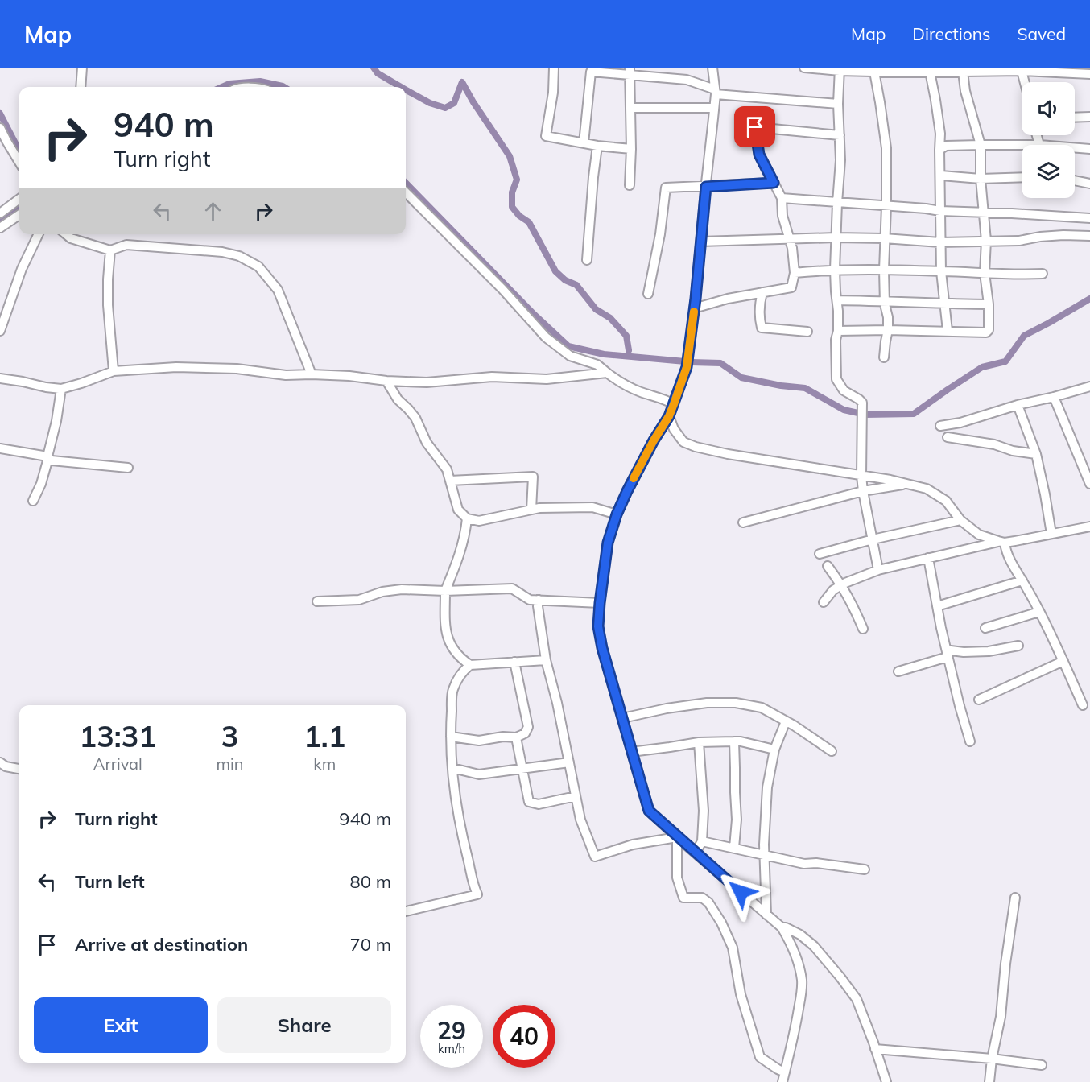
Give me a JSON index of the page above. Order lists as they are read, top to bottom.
{
  "page": {
    "header": "Map",
    "nav": ["Map", "Directions", "Saved"],
    "turn": ["940 m", "Turn right"],
    "eta": [
      "13:31",
      "Arrival",
      "3",
      "min",
      "1.1",
      "km"
    ],
    "list": [
      {
        "name": "Turn right",
        "value": "940 m"
      },
      {
        "name": "Turn left",
        "value": "80 m"
      },
      {
        "name": "Arrive at destination",
        "value": "70 m"
      }
    ],
    "buttons": ["Exit", "Share"],
    "speed": "29 km/h",
    "limit": "40"
  }
}
